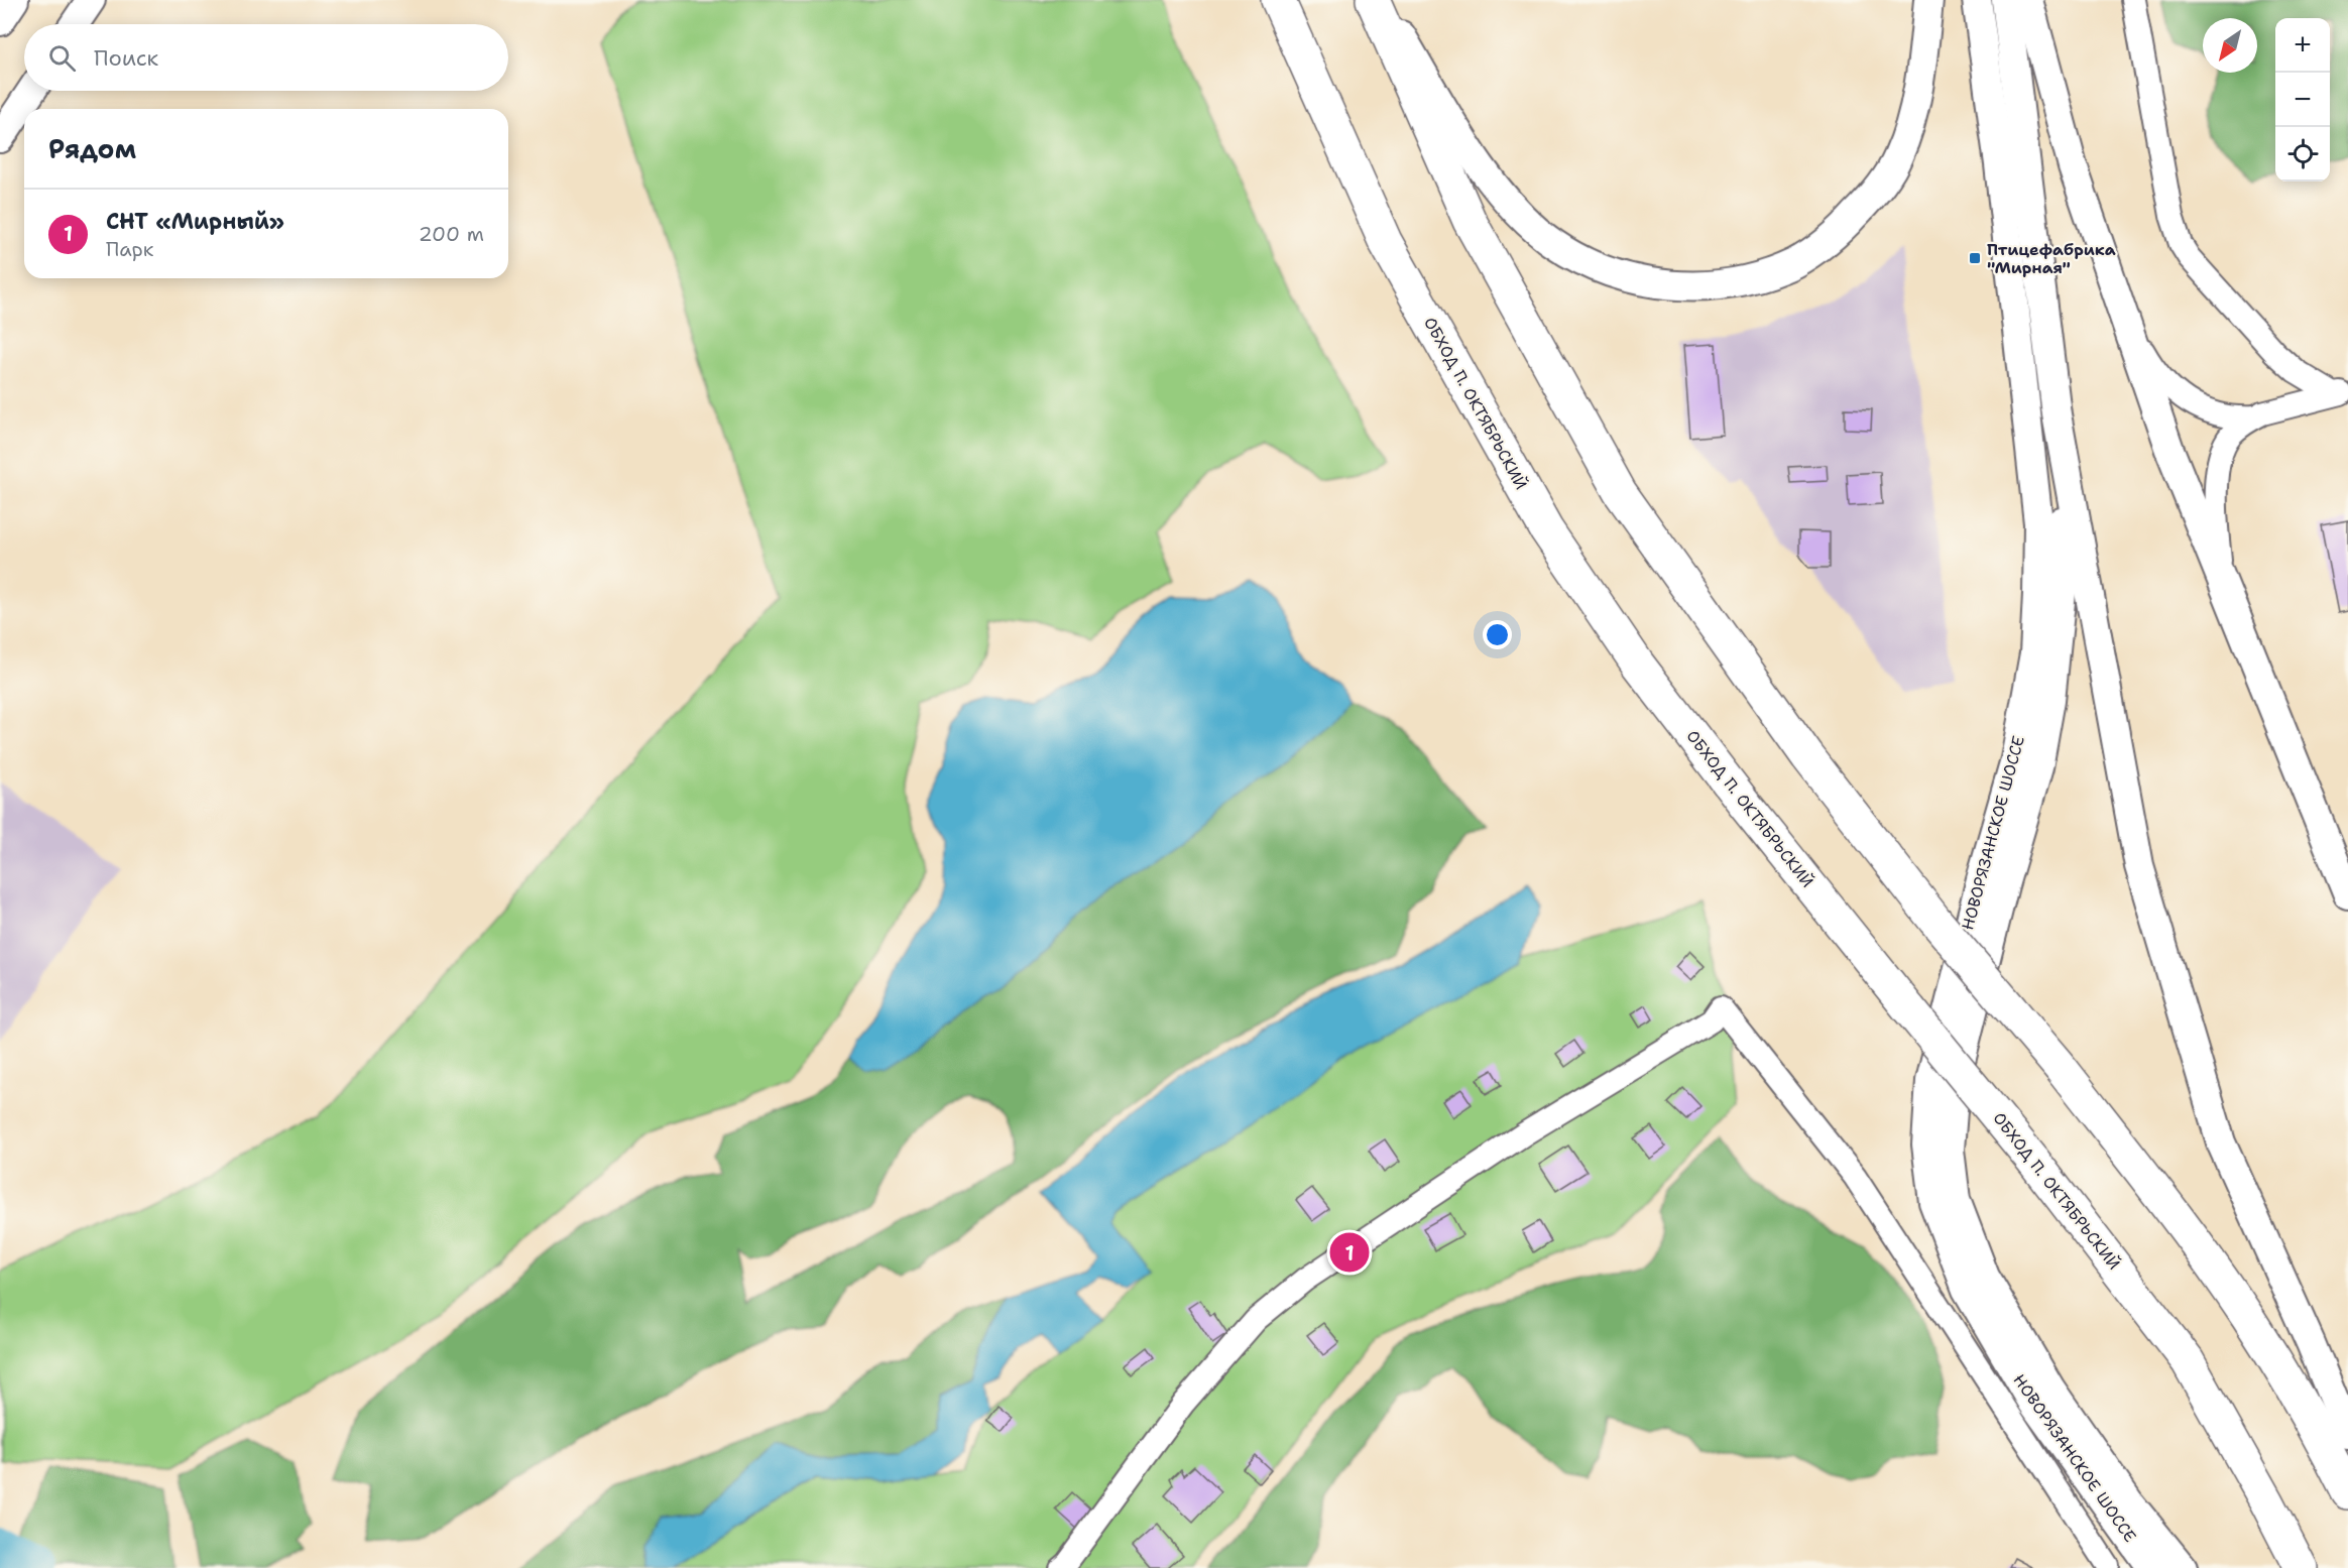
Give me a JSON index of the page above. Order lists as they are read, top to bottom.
{
  "streets": {
    "highway": ["ОБХОД П. ОКТЯБРЬСКИЙ"],
    "main road": ["НОВОРЯЗАНСКОЕ ШОССЕ"]
  },
  "places": {
    "transit": ["Птицефабрика \"Мирная\""]
  },
  "north": "bottom left",
  "page": {
    "map_buttons": ["+", "−"],
    "search": "Поиск",
    "heading": "Рядом",
    "list": [
      {
        "mark": "1",
        "name": "СНТ «Мирный»",
        "note": "Парк",
        "value": "200 m"
      }
    ],
    "pins": "1"
  }
}
